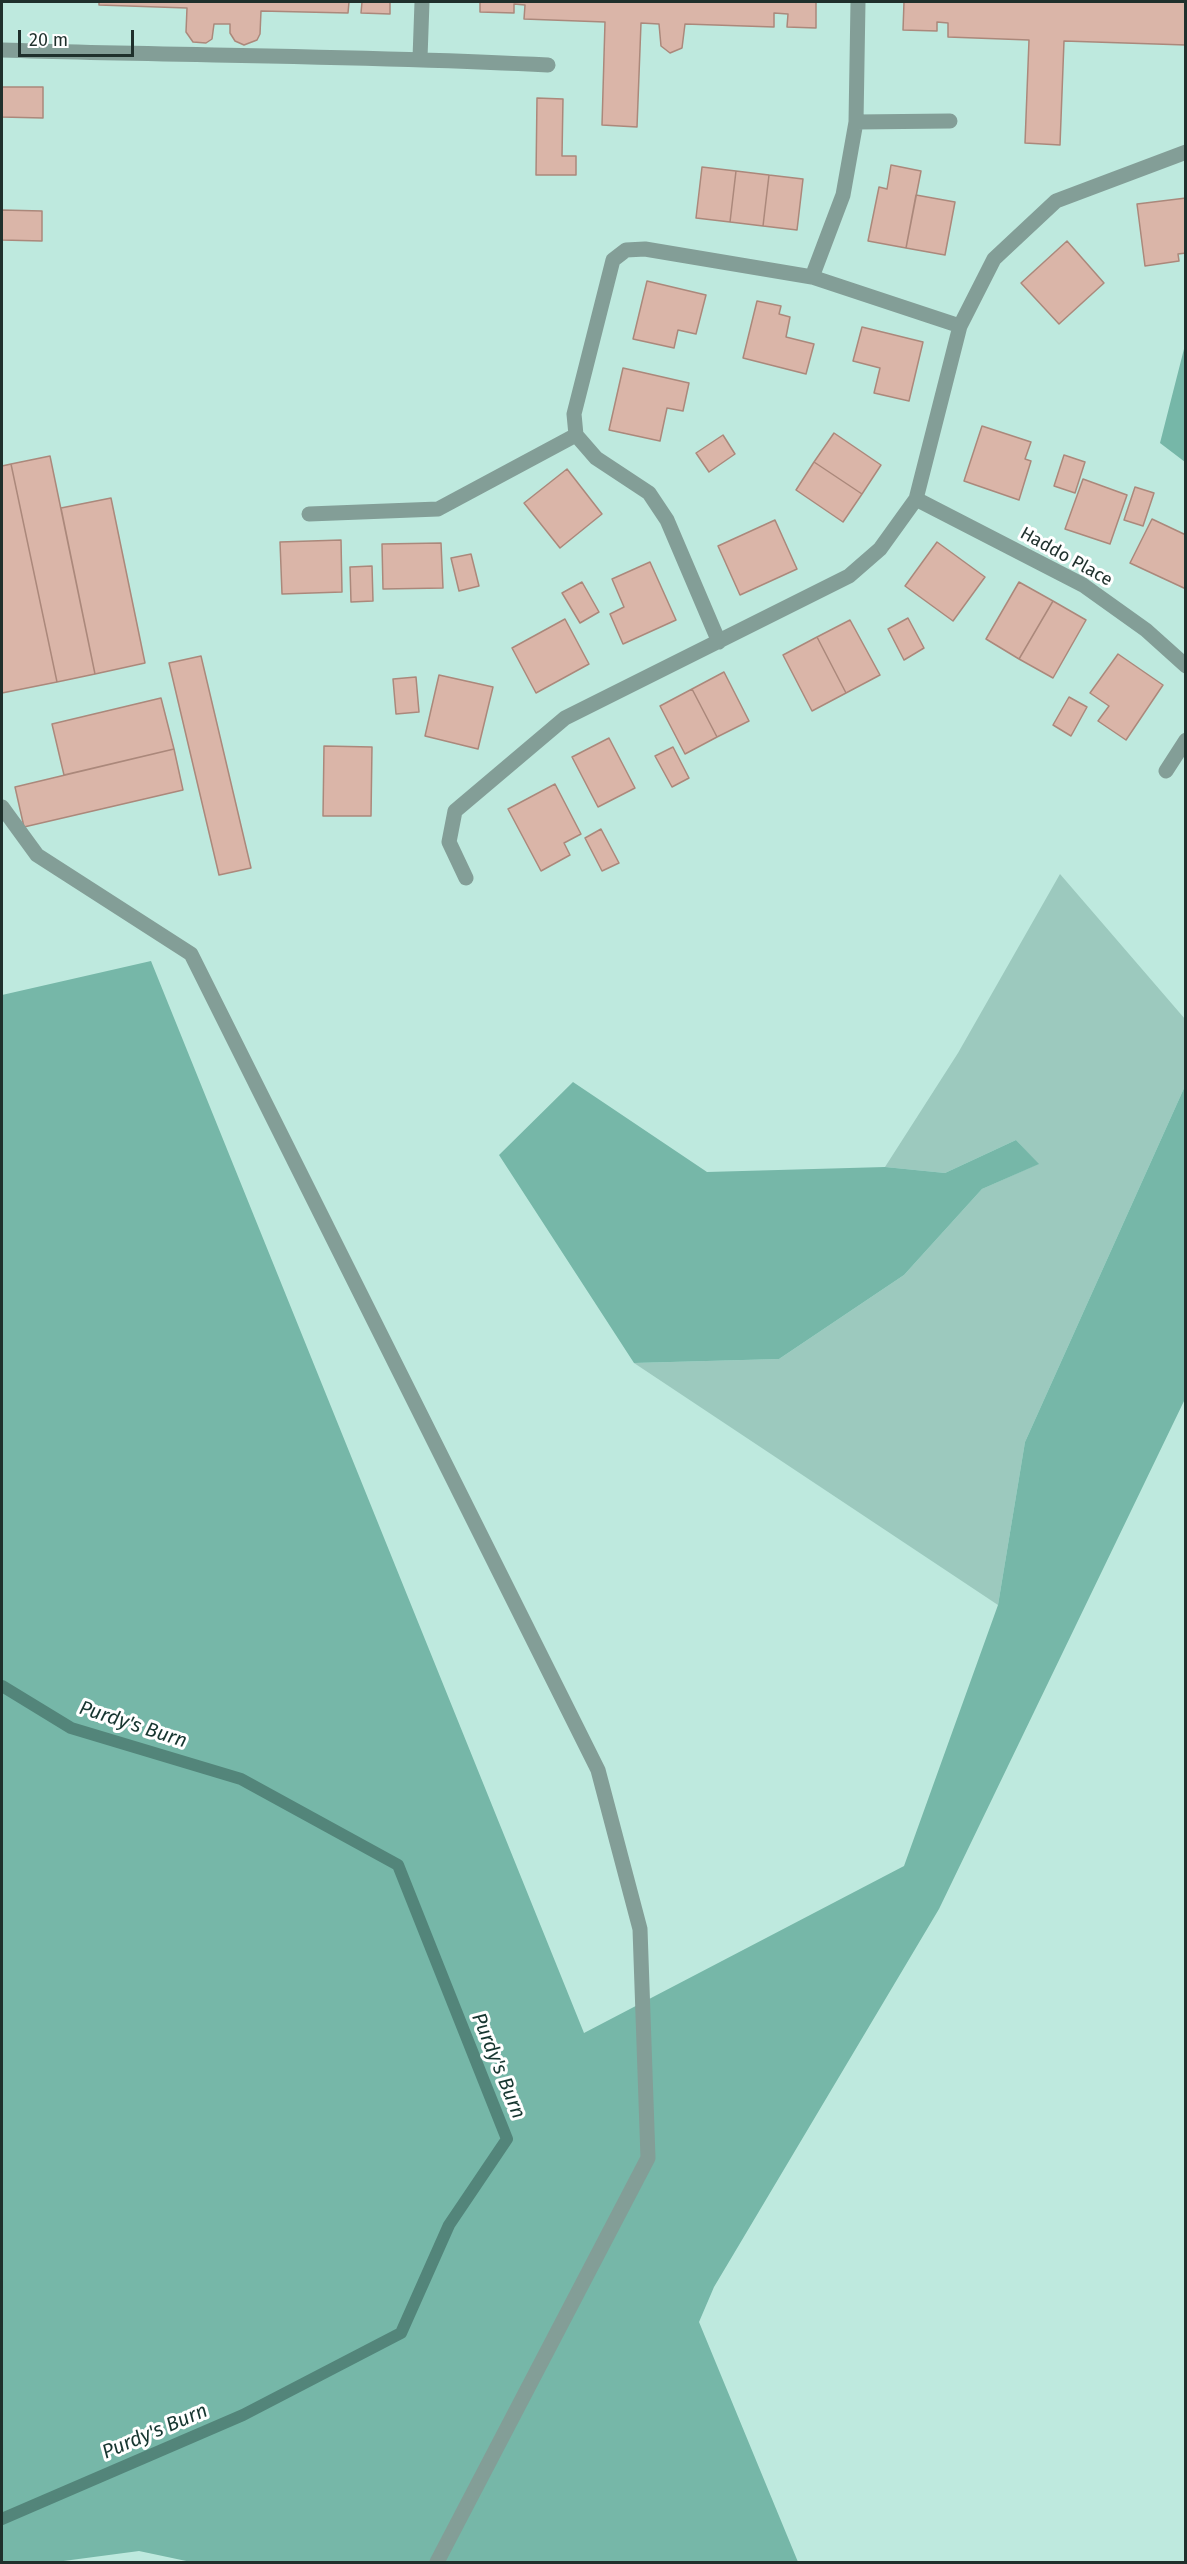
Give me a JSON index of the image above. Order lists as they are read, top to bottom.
{
  "streets": {
    "street": ["Haddo Place"]
  },
  "water": ["Purdy's Burn"],
  "scale_bar": "20 m"
}
